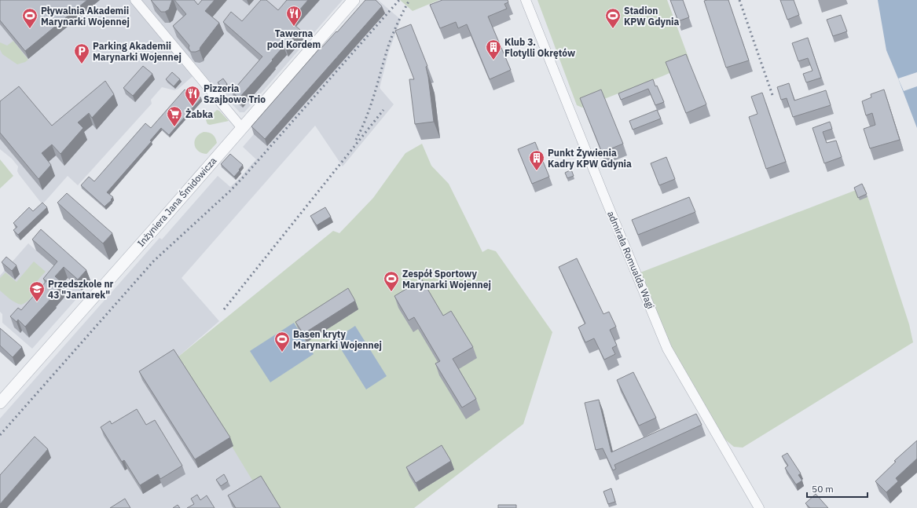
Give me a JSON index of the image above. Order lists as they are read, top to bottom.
{
  "streets": {
    "street": ["Inżyniera Jana Śmidowicza", "admirała Romualda Wagi"]
  },
  "places": {
    "restaurant": ["Tawerna pod Kordem", "Pizzeria Szajbowe Trio"],
    "sports": [
      "Pływalnia Akademii Marynarki Wojennej",
      "Stadion KPW Gdynia",
      "Zespół Sportowy Marynarki Wojennej",
      "Basen kryty Marynarki Wojennej"
    ],
    "building": ["Klub 3. Flotylli Okrętów", "Punkt Żywienia Kadry KPW Gdynia"],
    "parking": ["Parking Akademii Marynarki Wojennej"],
    "supermarket": ["Żabka"],
    "school or university": ["Przedszkole nr 43 \"Jantarek\""]
  },
  "scale_bar": "50 m"
}
